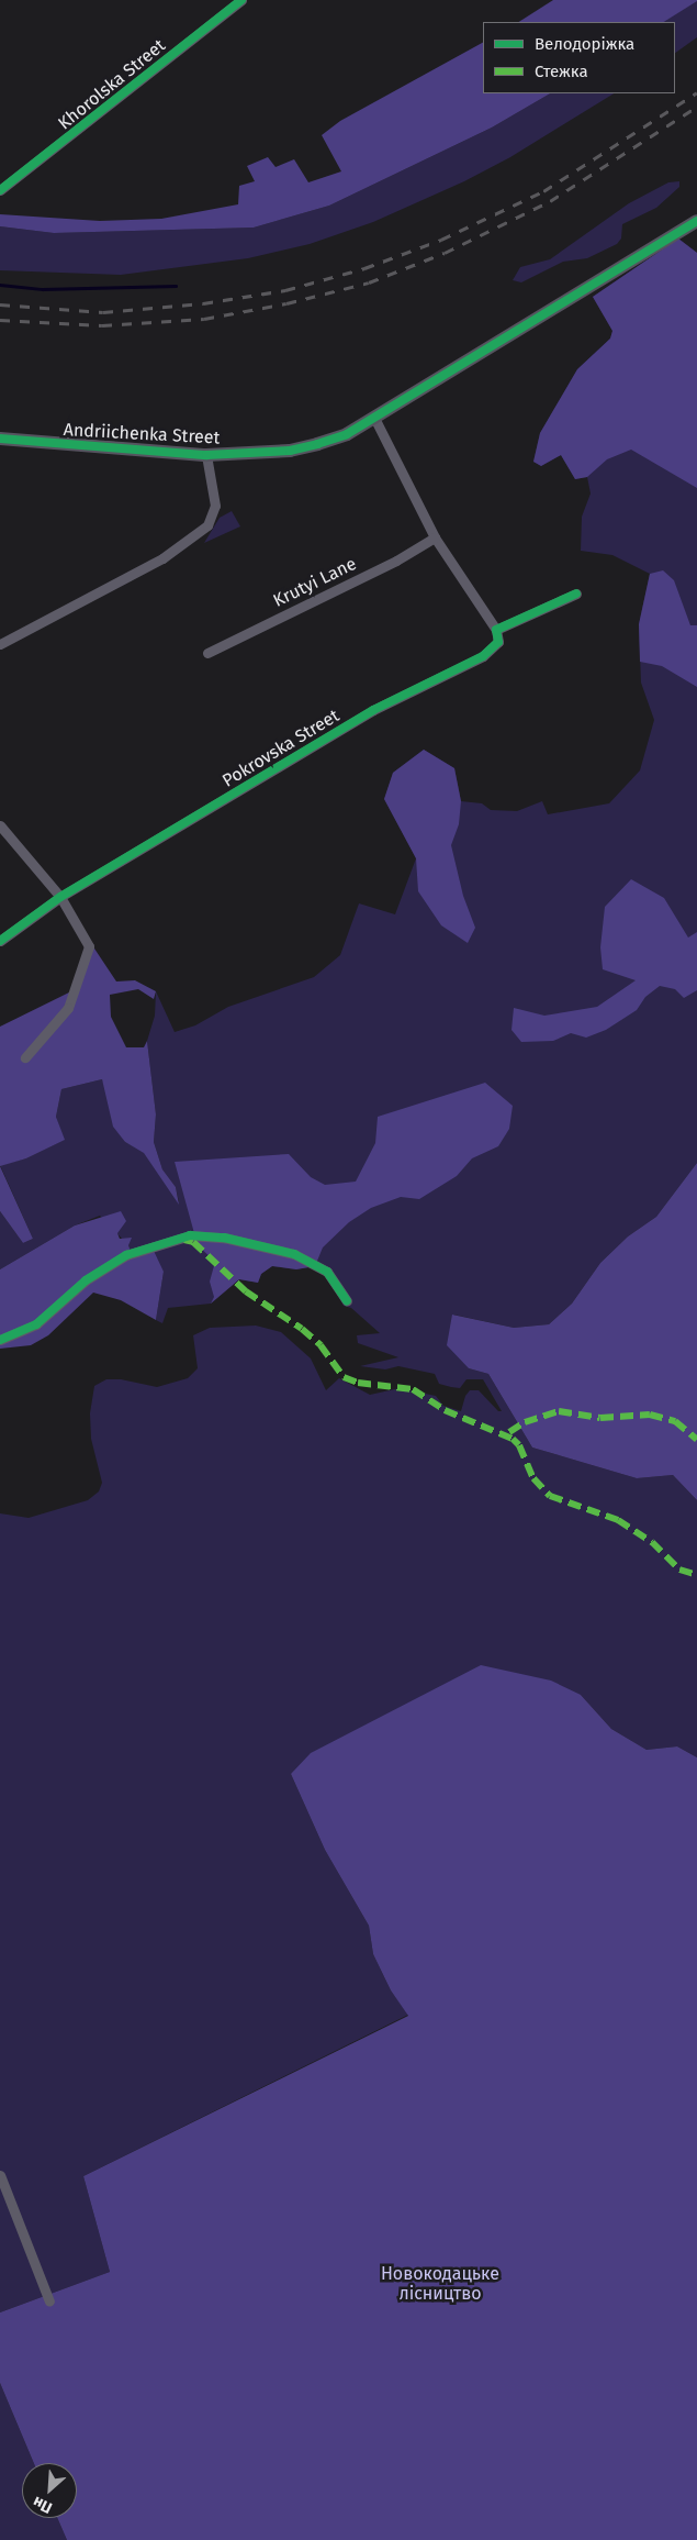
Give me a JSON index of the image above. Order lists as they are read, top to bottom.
{
  "streets": {
    "street": [
      "Khorolska Street",
      "Andriichenka Street",
      "Krutyi Lane",
      "Pokrovska Street"
    ]
  },
  "parks": ["Новокодацьке лісництво"],
  "legend": ["Велодоріжка", "Стежка"],
  "north": "bottom left"
}
